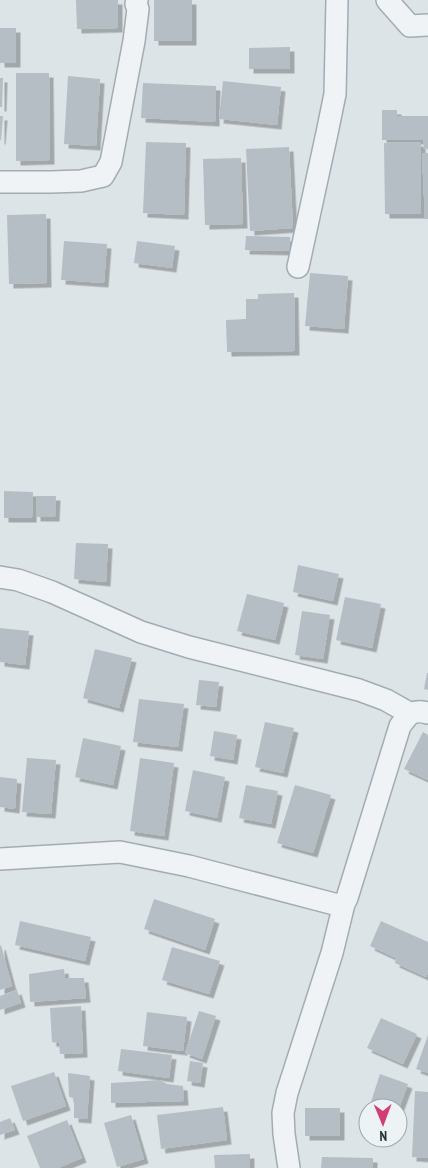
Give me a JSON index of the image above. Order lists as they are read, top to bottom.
{
  "north": "bottom"
}
